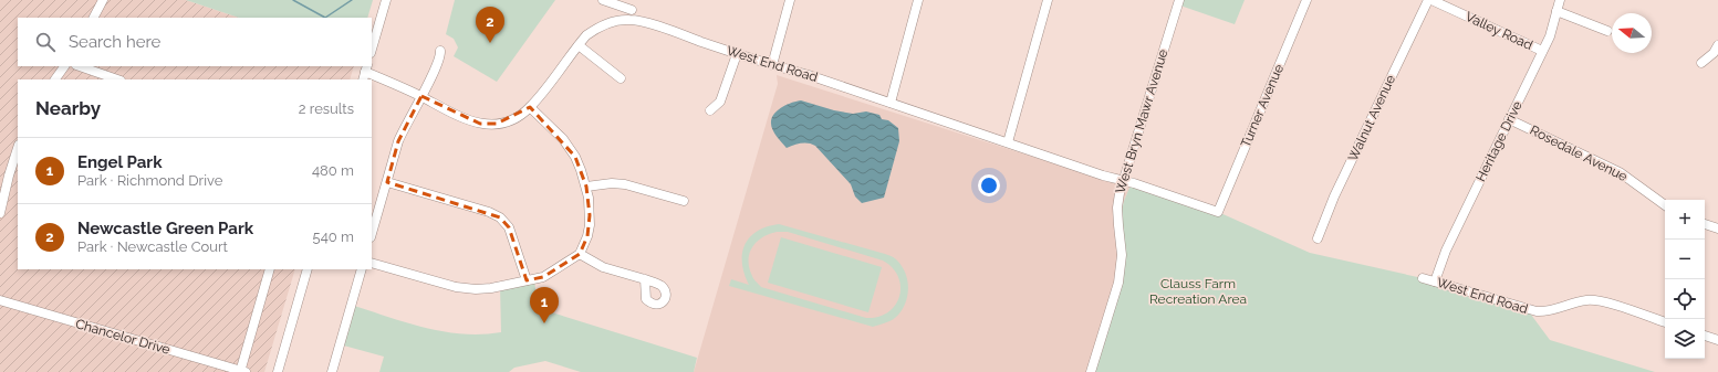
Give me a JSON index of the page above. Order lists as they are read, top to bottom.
{
  "streets": {
    "street": [
      "Valley Road",
      "West End Road",
      "Turner Avenue",
      "Walnut Avenue",
      "West Bryn Mawr Avenue",
      "Heritage Drive",
      "Rosedale Avenue",
      "Chancelor Drive"
    ]
  },
  "crossings": [
    ["Valley Road", "Heritage Drive"],
    ["West End Road", "Turner Avenue"],
    ["West End Road", "West Bryn Mawr Avenue"],
    ["West End Road", "Heritage Drive"],
    ["Heritage Drive", "Rosedale Avenue"]
  ],
  "parks": ["Clauss Farm Recreation Area"],
  "north": "left",
  "page": {
    "pins": ["2", "1"],
    "search": "Search here",
    "heading": ["Nearby", "2 results"],
    "list": [
      {
        "mark": "1",
        "name": "Engel Park",
        "note": "Park · Richmond Drive",
        "value": "480 m"
      },
      {
        "mark": "2",
        "name": "Newcastle Green Park",
        "note": "Park · Newcastle Court",
        "value": "540 m"
      }
    ],
    "map_buttons": ["+", "−"]
  }
}
